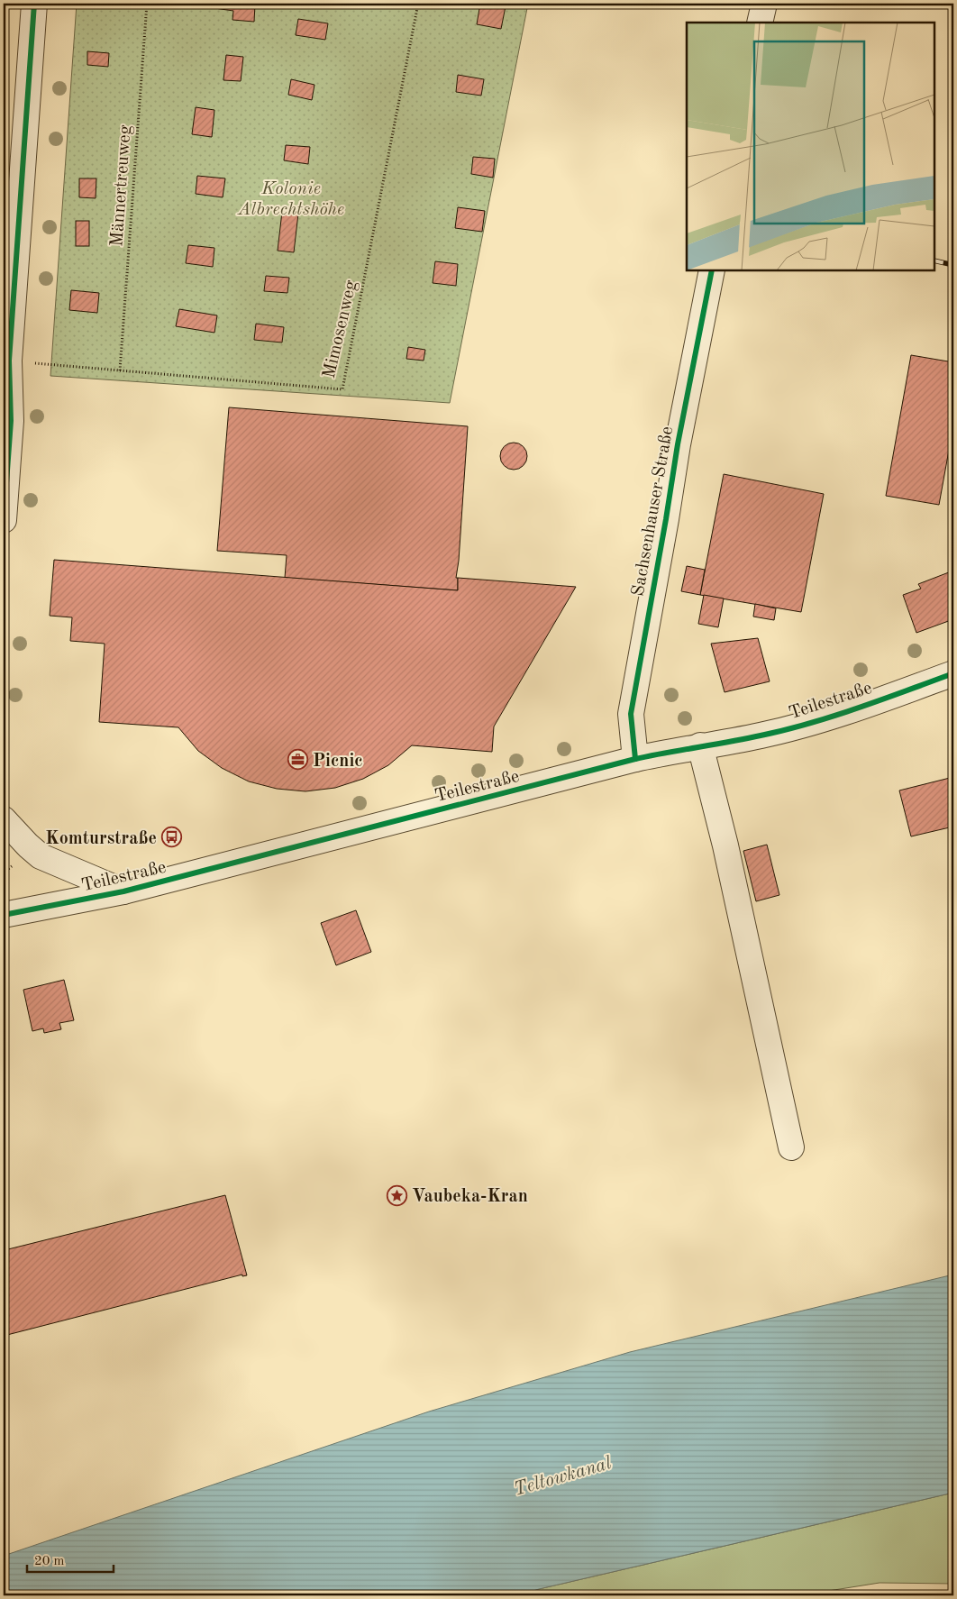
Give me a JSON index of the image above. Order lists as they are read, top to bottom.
{
  "streets": {
    "street": ["Sachsenhauser Straße", "Teilestraße"],
    "path": ["Männertreuweg", "Mimosenweg"]
  },
  "crossings": [
    ["Männertreuweg", "Mimosenweg"],
    ["Sachsenhauser Straße", "Teilestraße"]
  ],
  "water": ["Teltowkanal"],
  "parks": ["Kolonie Albrechtshöhe"],
  "places": {
    "office": ["Picnic"],
    "bus stop": ["Komturstraße"],
    "place": ["Vaubeka-Kran"]
  },
  "scale_bar": "20 m"
}
